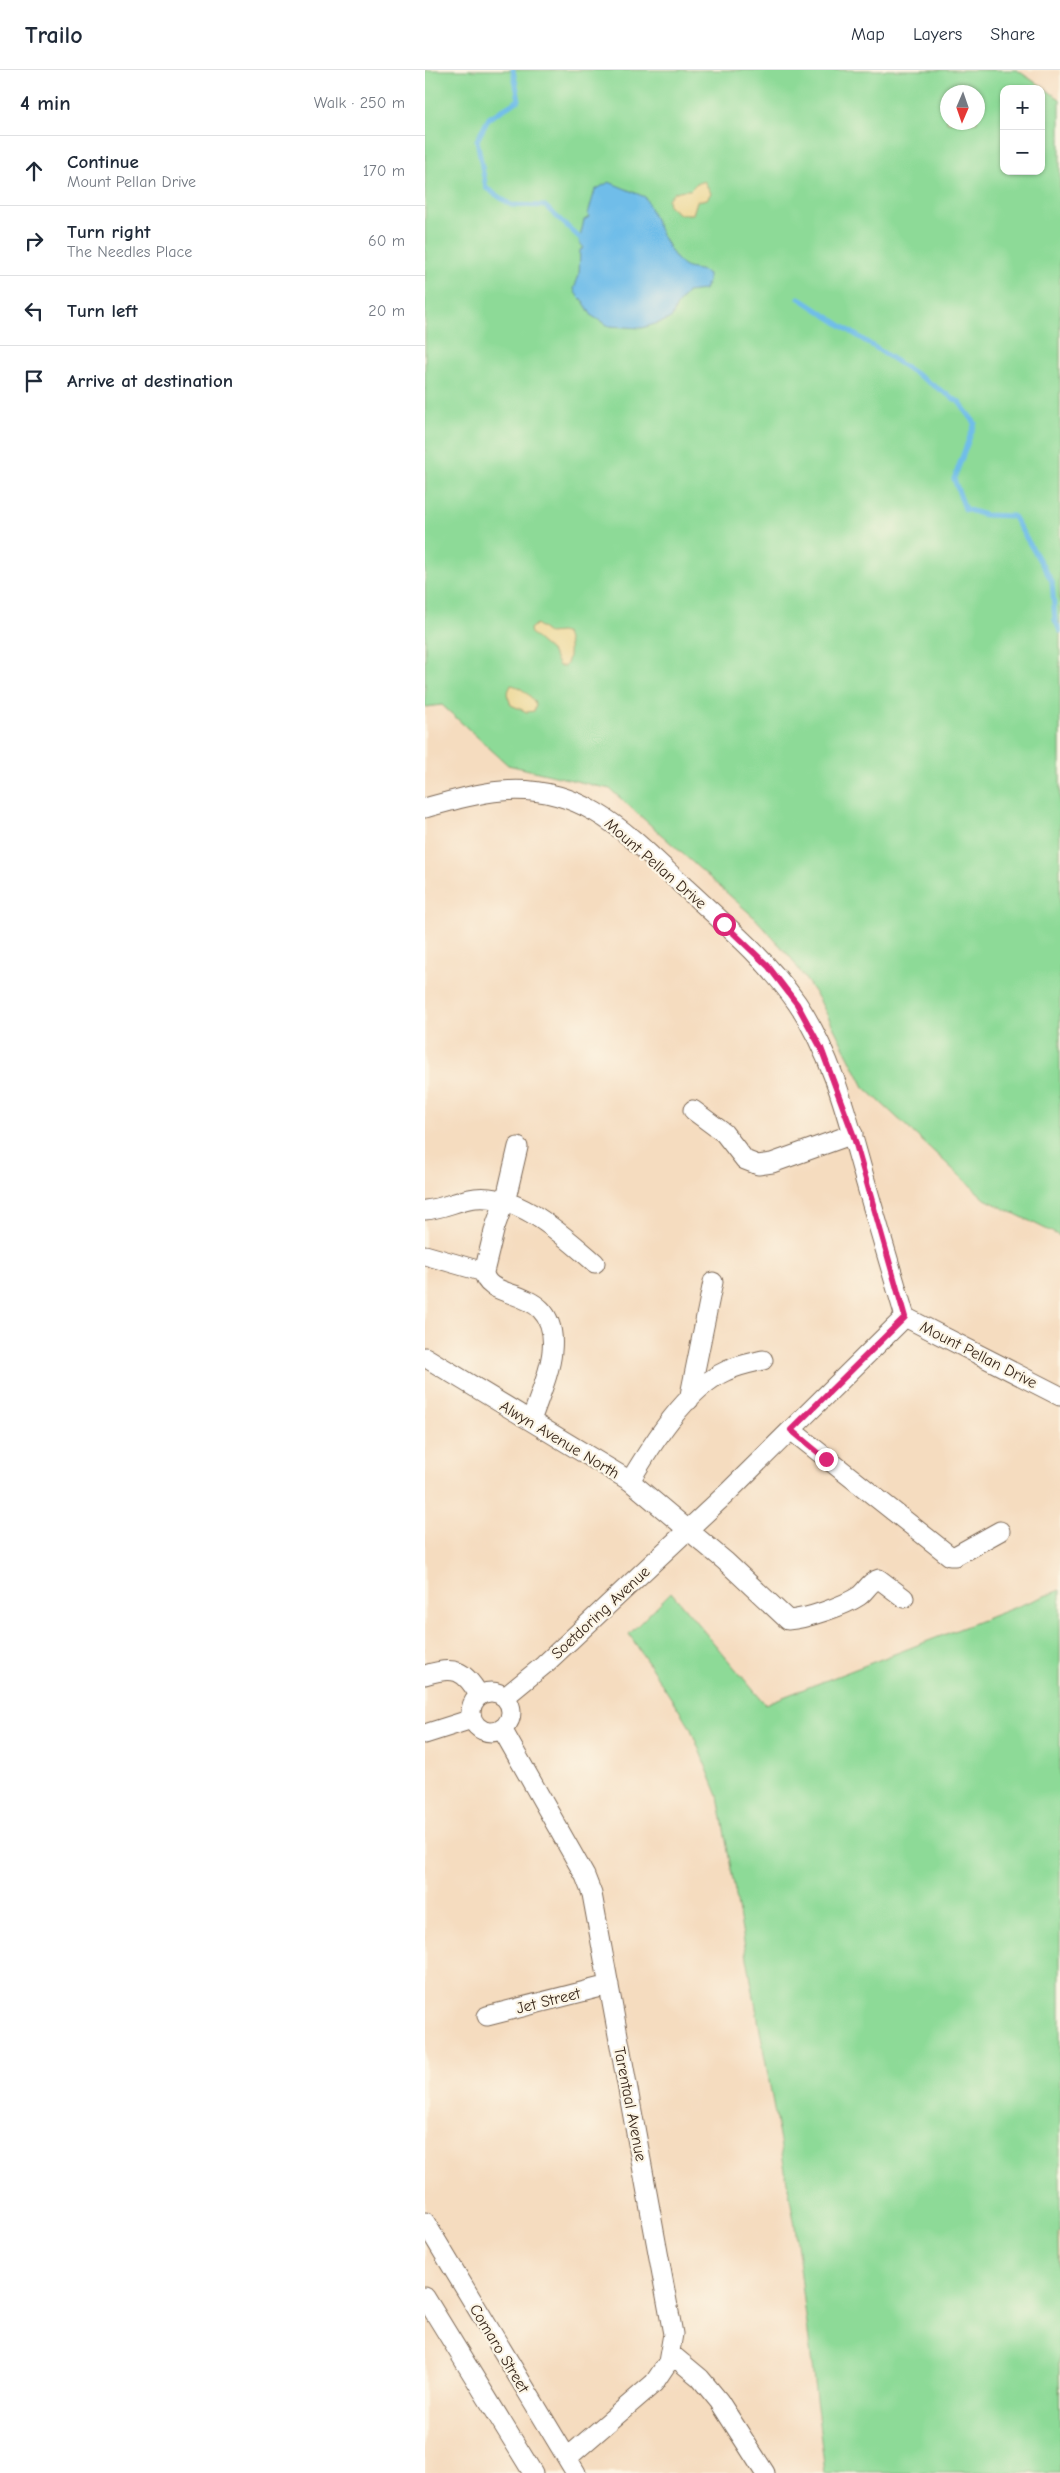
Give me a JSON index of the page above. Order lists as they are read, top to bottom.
{
  "streets": {
    "street": [
      "Mount Pellan Drive",
      "Alwyn Avenue North",
      "Soetdoring Avenue",
      "Jet Street",
      "Tarentaal Avenue",
      "Comaro Street"
    ]
  },
  "crossings": [
    ["Mount Pellan Drive", "Soetdoring Avenue"],
    ["Alwyn Avenue North", "Soetdoring Avenue"],
    ["Soetdoring Avenue", "Tarentaal Avenue"],
    ["Jet Street", "Tarentaal Avenue"],
    ["Tarentaal Avenue", "Comaro Street"]
  ],
  "north": "bottom",
  "page": {
    "header": "Trailo",
    "nav": ["Map", "Layers", "Share"],
    "heading": ["4 min", "Walk · 250 m"],
    "map_buttons": ["+", "−"],
    "list": [
      ["Continue", "Mount Pellan Drive", "170 m"],
      ["Turn right", "The Needles Place", "60 m"],
      ["Turn left", "20 m"],
      "Arrive at destination"
    ]
  }
}
